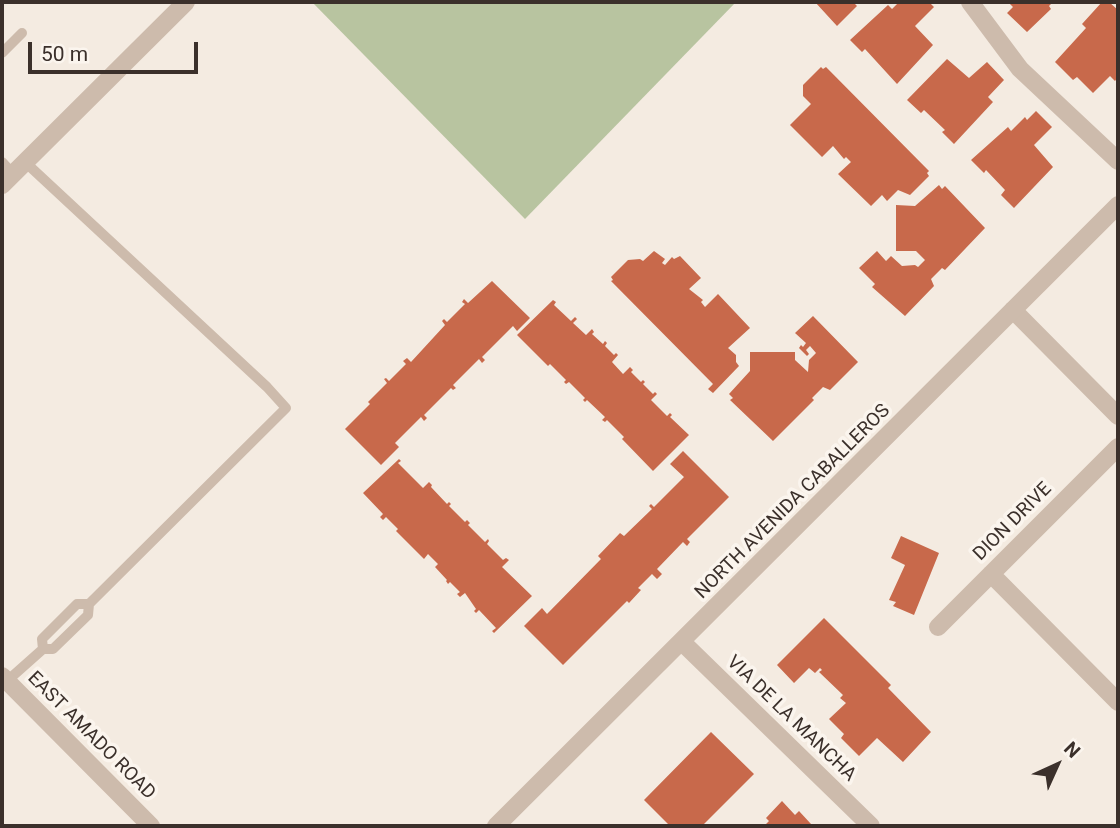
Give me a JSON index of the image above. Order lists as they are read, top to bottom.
{
  "streets": {
    "street": [
      "NORTH AVENIDA CABALLEROS",
      "DION DRIVE",
      "VIA DE LA MANCHA",
      "EAST AMADO ROAD"
    ]
  },
  "crossings": [
    ["NORTH AVENIDA CABALLEROS", "VIA DE LA MANCHA"]
  ],
  "scale_bar": "50 m",
  "north": "top right"
}
